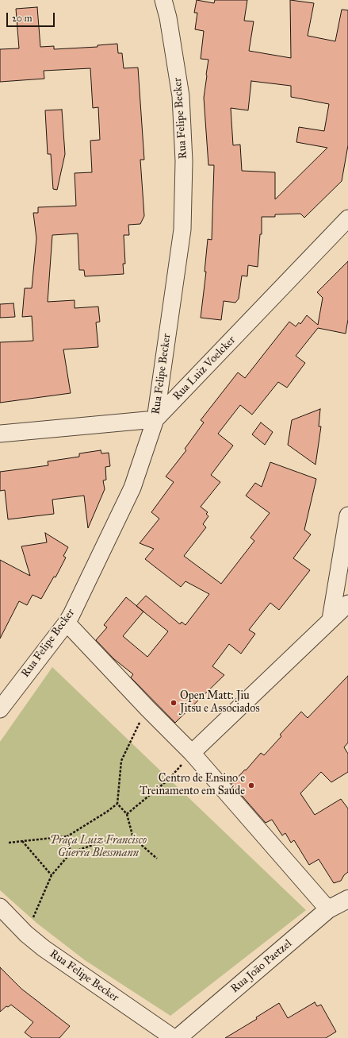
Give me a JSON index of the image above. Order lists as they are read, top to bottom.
{
  "streets": {
    "street": ["Rua Felipe Becker", "Rua Luiz Voelcker", "Rua João Paetzel"]
  },
  "crossings": [
    ["Rua Felipe Becker", "Rua Luiz Voelcker"]
  ],
  "parks": ["Praça Luiz Francisco Guerra Blessmann"],
  "places": ["Open Matt: Jiu Jitsu e Associados", "Centro de Ensino e Treinamento em Saúde"],
  "scale_bar": "20 m"
}
